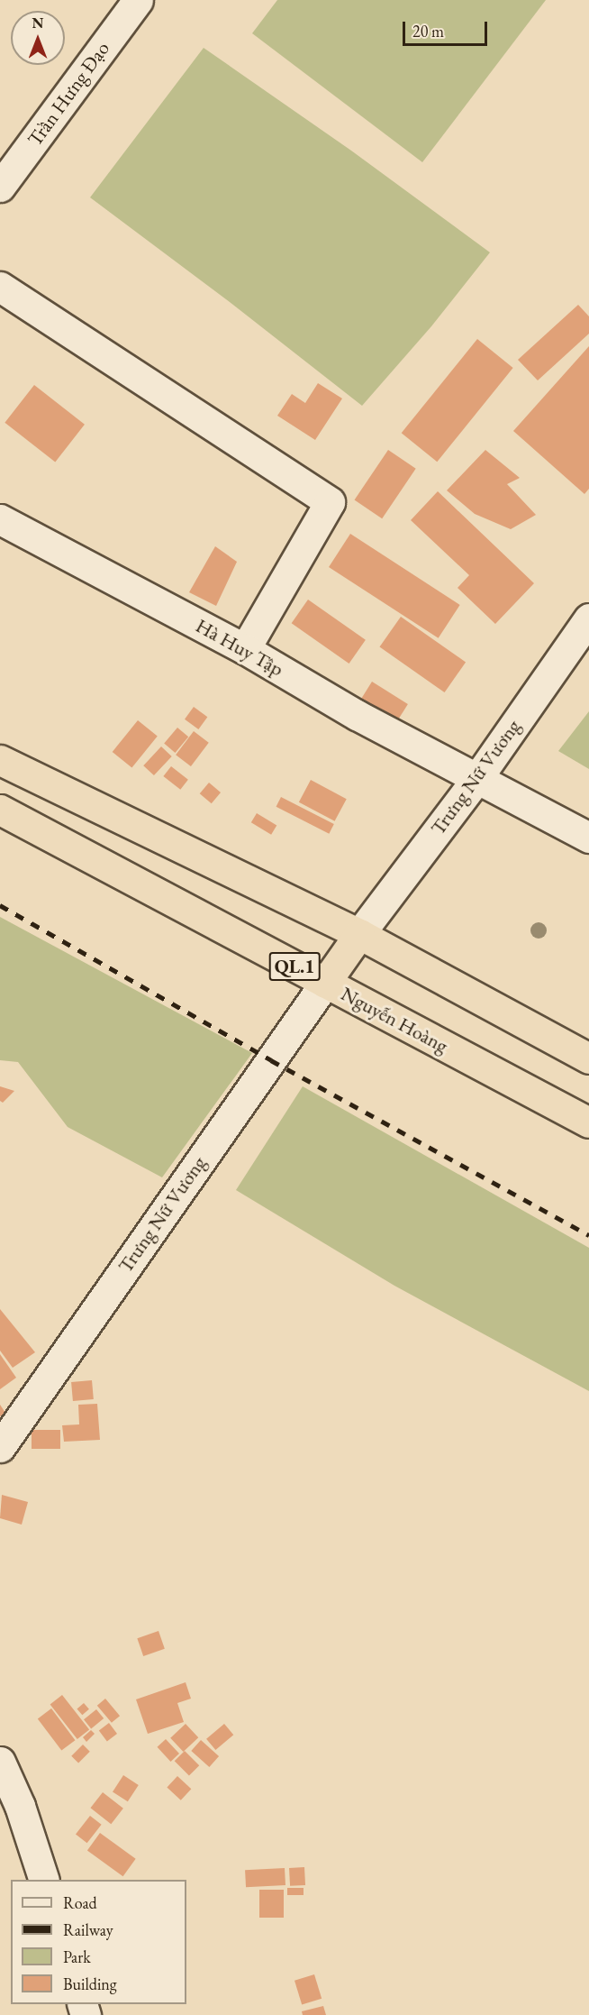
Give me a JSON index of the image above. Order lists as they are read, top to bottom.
{
  "streets": {
    "highway": ["QL.1", "Nguyễn Hoàng"],
    "street": ["Trần Hưng Đạo", "Hà Huy Tập", "Trưng Nữ Vương"]
  },
  "crossings": [
    ["Hà Huy Tập", "Trưng Nữ Vương"],
    ["Trưng Nữ Vương", "Nguyễn Hoàng"]
  ],
  "legend": [
    "Road",
    "Railway",
    "Park",
    "Building"
  ],
  "scale_bar": "20 m",
  "north": "top"
}
